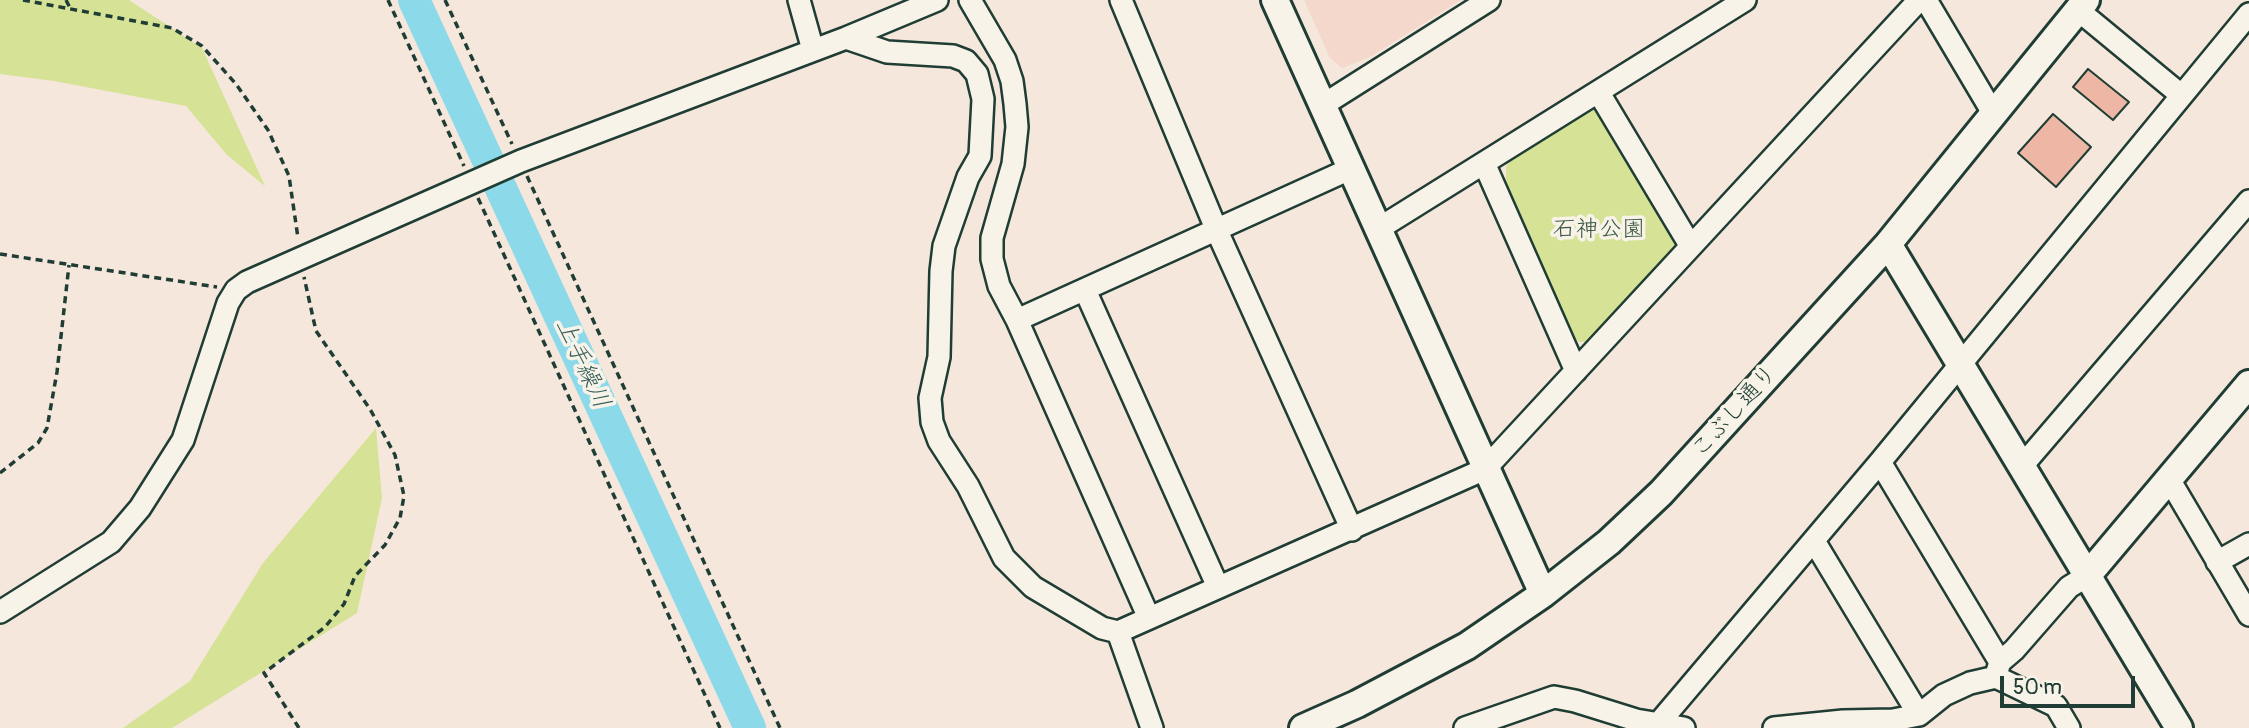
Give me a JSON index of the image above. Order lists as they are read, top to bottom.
{
  "streets": {
    "street": ["こぶし通り"]
  },
  "water": ["上手繰川"],
  "parks": ["石神公園"],
  "scale_bar": "50 m"
}
